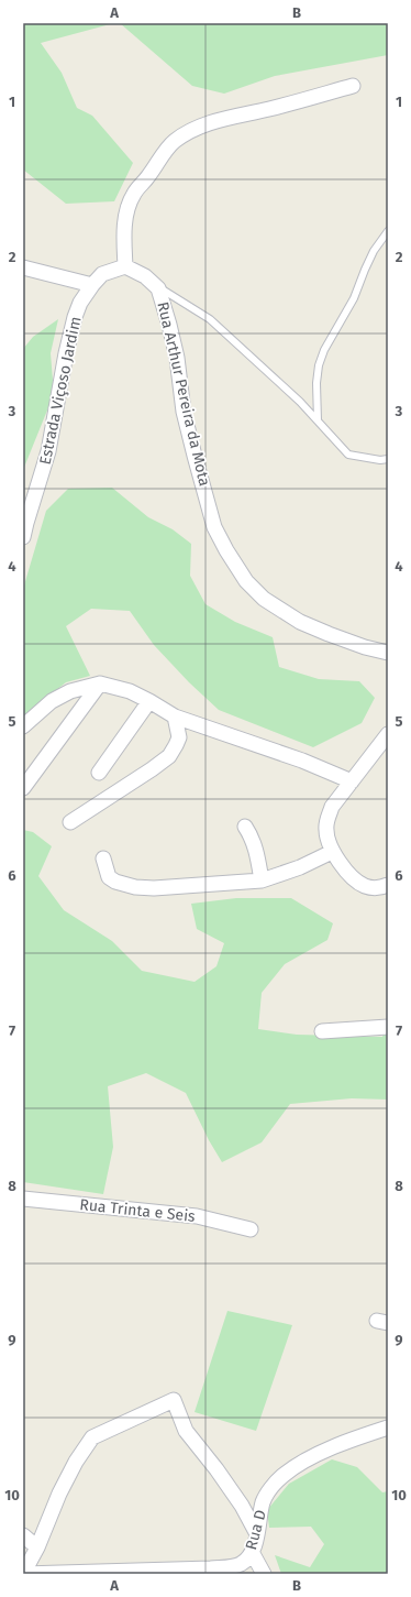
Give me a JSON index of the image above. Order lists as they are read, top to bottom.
{
  "streets": {
    "street": [
      "Estrada Viçoso Jardim",
      "Rua Arthur Pereira da Mota",
      "Rua Trinta e Seis",
      "Rua D"
    ]
  },
  "crossings": [
    ["Estrada Viçoso Jardim", "Rua Arthur Pereira da Mota"]
  ],
  "grid": {
    "columns": ["A", "B"],
    "rows": [
      "1",
      "2",
      "3",
      "4",
      "5",
      "6",
      "7",
      "8",
      "9",
      "10"
    ]
  }
}
